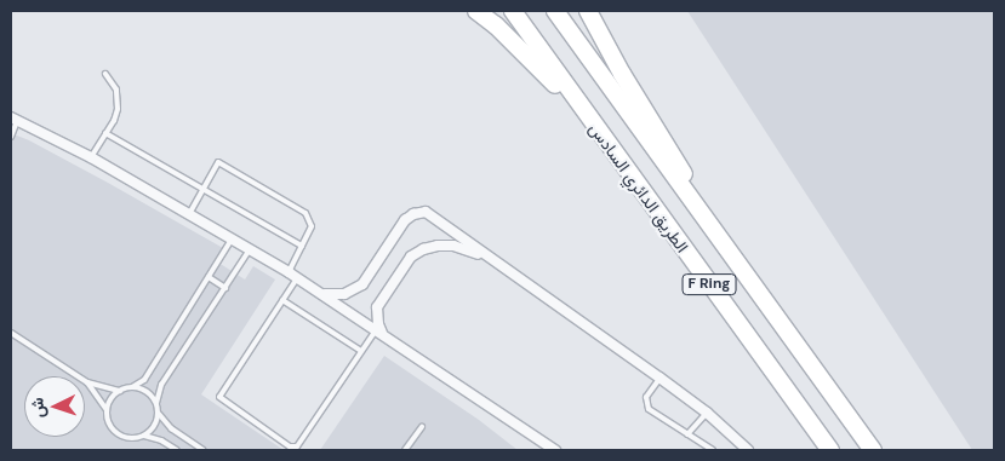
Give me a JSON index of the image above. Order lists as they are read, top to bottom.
{
  "streets": {
    "highway": ["الطريق الدائري السادس", "F Ring"]
  },
  "north": "left"
}
